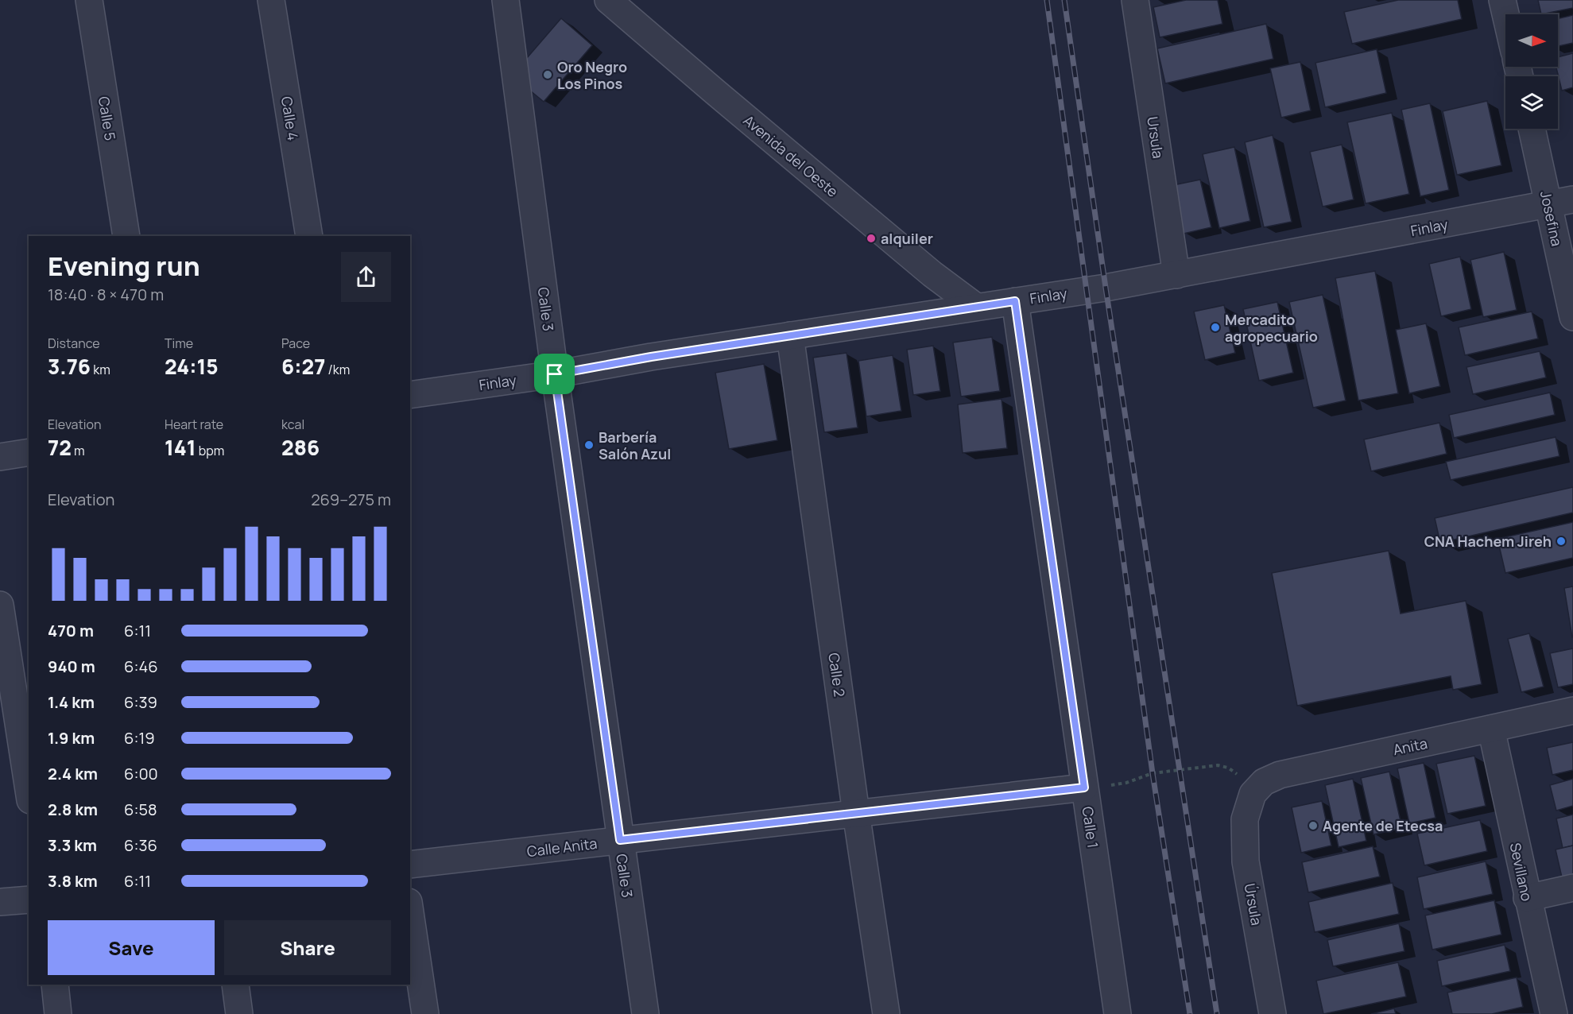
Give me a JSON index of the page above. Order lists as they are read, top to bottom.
{
  "streets": {
    "street": [
      "Calle 5",
      "Calle 4",
      "Ursula",
      "Avenida del Oeste",
      "Josefina",
      "Finlay",
      "Calle 3",
      "Calle 2",
      "Anita",
      "Calle 1",
      "Calle Anita",
      "Sevillano",
      "Úrsula"
    ]
  },
  "crossings": [
    ["Ursula", "Finlay"],
    ["Avenida del Oeste", "Finlay"],
    ["Josefina", "Finlay"],
    ["Finlay", "Calle 3"],
    ["Finlay", "Calle 2"],
    ["Finlay", "Calle 1"],
    ["Calle 3", "Calle Anita"],
    ["Calle 2", "Calle Anita"],
    ["Anita", "Sevillano"],
    ["Anita", "Úrsula"],
    ["Calle 1", "Calle Anita"]
  ],
  "places": [
    "Oro Negro Los Pinos",
    "alquiler",
    "Mercadito agropecuario",
    "Barbería Salón Azul",
    "CNA Hachem Jireh",
    "Agente de Etecsa"
  ],
  "north": "right",
  "page": {
    "heading": ["Evening run", "18:40 · 8 × 470 m"],
    "stats": [
      ["Distance", "3.76 km"],
      ["Time", "24:15"],
      ["Pace", "6:27 /km"],
      ["Elevation", "72 m"],
      ["Heart rate", "141 bpm"],
      ["kcal", "286"]
    ],
    "chart": ["Elevation", "269–275 m"],
    "list": [
      {
        "name": "470 m",
        "note": "6:11"
      },
      {
        "name": "940 m",
        "note": "6:46"
      },
      {
        "name": "1.4 km",
        "note": "6:39"
      },
      {
        "name": "1.9 km",
        "note": "6:19"
      },
      {
        "name": "2.4 km",
        "note": "6:00"
      },
      {
        "name": "2.8 km",
        "note": "6:58"
      },
      {
        "name": "3.3 km",
        "note": "6:36"
      },
      {
        "name": "3.8 km",
        "note": "6:11"
      }
    ],
    "buttons": ["Save", "Share"]
  }
}
